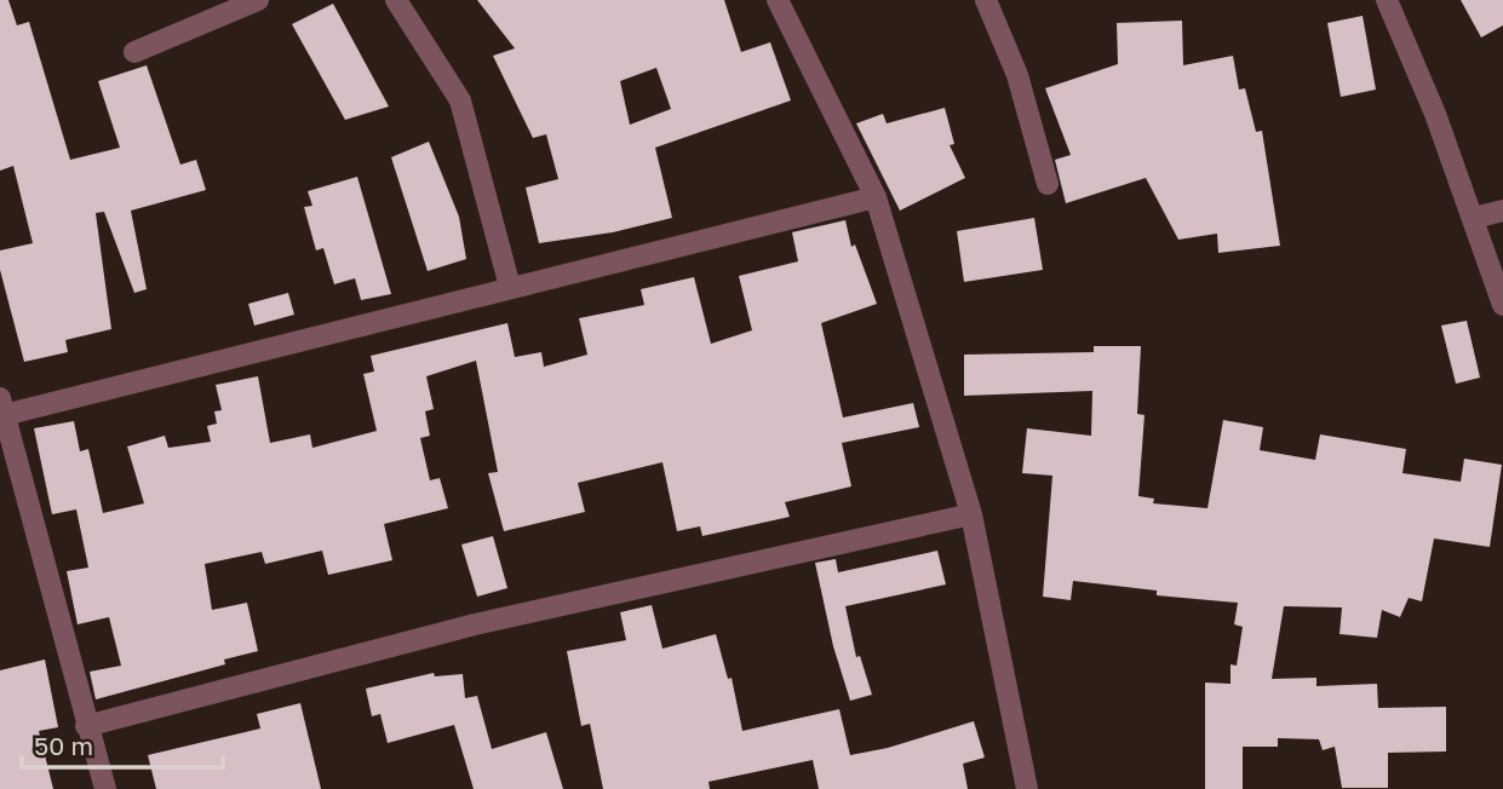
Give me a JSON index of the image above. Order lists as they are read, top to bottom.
{
  "scale_bar": "50 m"
}
